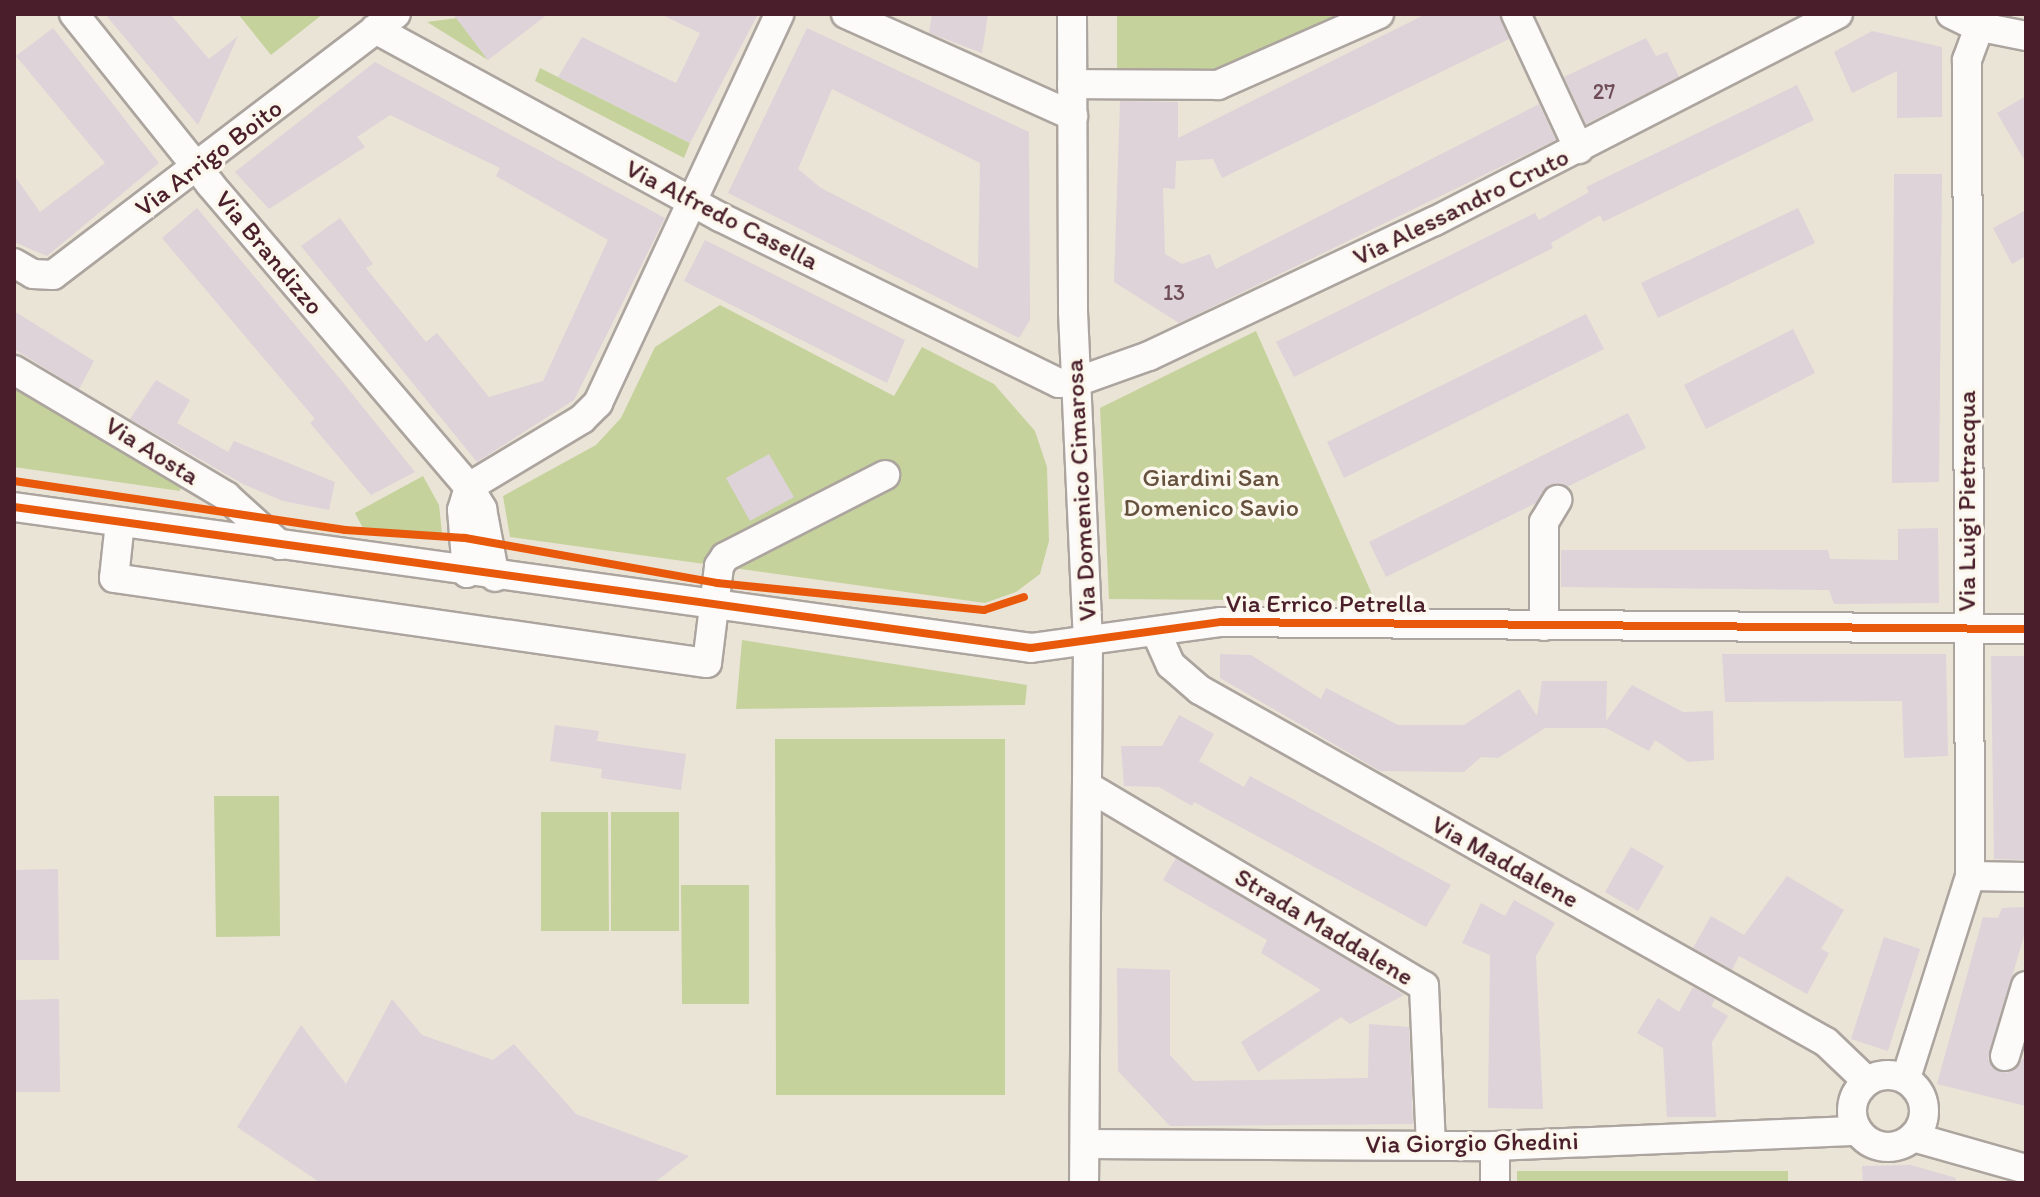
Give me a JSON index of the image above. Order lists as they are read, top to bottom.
{
  "streets": {
    "street": [
      "Via Arrigo Boito",
      "Via Alessandro Cruto",
      "Via Alfredo Casella",
      "Via Brandizzo",
      "Via Aosta",
      "Via Domenico Cimarosa",
      "Via Luigi Pietracqua",
      "Via Errico Petrella",
      "Via Maddalene",
      "Strada Maddalene",
      "Via Giorgio Ghedini"
    ]
  },
  "crossings": [
    ["Via Arrigo Boito", "Via Alfredo Casella"],
    ["Via Arrigo Boito", "Via Brandizzo"],
    ["Via Alessandro Cruto", "Via Alfredo Casella"],
    ["Via Alessandro Cruto", "Via Domenico Cimarosa"],
    ["Via Alfredo Casella", "Via Domenico Cimarosa"],
    ["Via Brandizzo", "Via Errico Petrella"],
    ["Via Aosta", "Via Errico Petrella"],
    ["Via Domenico Cimarosa", "Via Errico Petrella"],
    ["Via Domenico Cimarosa", "Strada Maddalene"],
    ["Via Domenico Cimarosa", "Via Giorgio Ghedini"],
    ["Via Luigi Pietracqua", "Via Errico Petrella"],
    ["Via Luigi Pietracqua", "Via Maddalene"],
    ["Via Luigi Pietracqua", "Via Giorgio Ghedini"],
    ["Via Errico Petrella", "Via Maddalene"],
    ["Via Maddalene", "Via Giorgio Ghedini"],
    ["Strada Maddalene", "Via Giorgio Ghedini"]
  ],
  "parks": ["Giardini San Domenico Savio"],
  "house_numbers": ["27", "13"]
}
